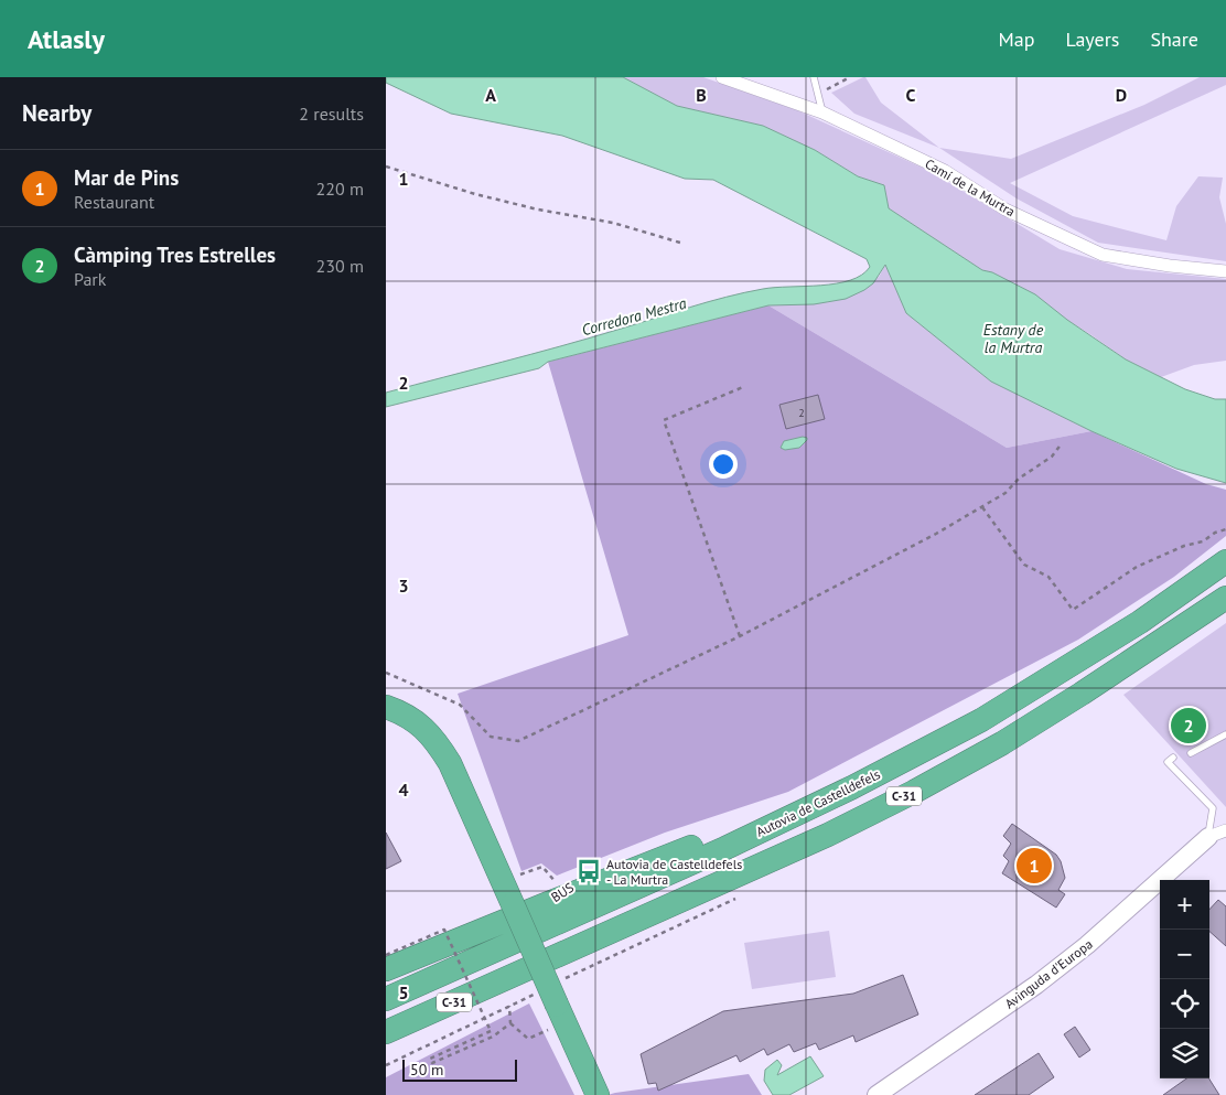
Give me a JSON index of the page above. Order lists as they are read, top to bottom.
{
  "streets": {
    "highway": ["C-31", "Autovia de Castelldefels"],
    "street": ["Camí de la Murtra", "Avinguda d'Europa"],
    "lane": ["BUS"]
  },
  "water": ["Corredora Mestra", "Estany de la Murtra"],
  "places": {
    "bus stop": ["Autovia de Castelldefels - La Murtra"]
  },
  "house_numbers": ["2"],
  "scale_bar": "50 m",
  "page": {
    "header": "Atlasly",
    "nav": ["Map", "Layers", "Share"],
    "heading": ["Nearby", "2 results"],
    "list": [
      {
        "mark": "1",
        "name": "Mar de Pins",
        "note": "Restaurant",
        "value": "220 m"
      },
      {
        "mark": "2",
        "name": "Càmping Tres Estrelles",
        "note": "Park",
        "value": "230 m"
      }
    ],
    "pins": ["2", "1"],
    "map_buttons": ["+", "−"],
    "scale": "50 m"
  },
  "grid": {
    "columns": [
      "A",
      "B",
      "C",
      "D"
    ],
    "rows": [
      "1",
      "2",
      "3",
      "4",
      "5"
    ]
  }
}
